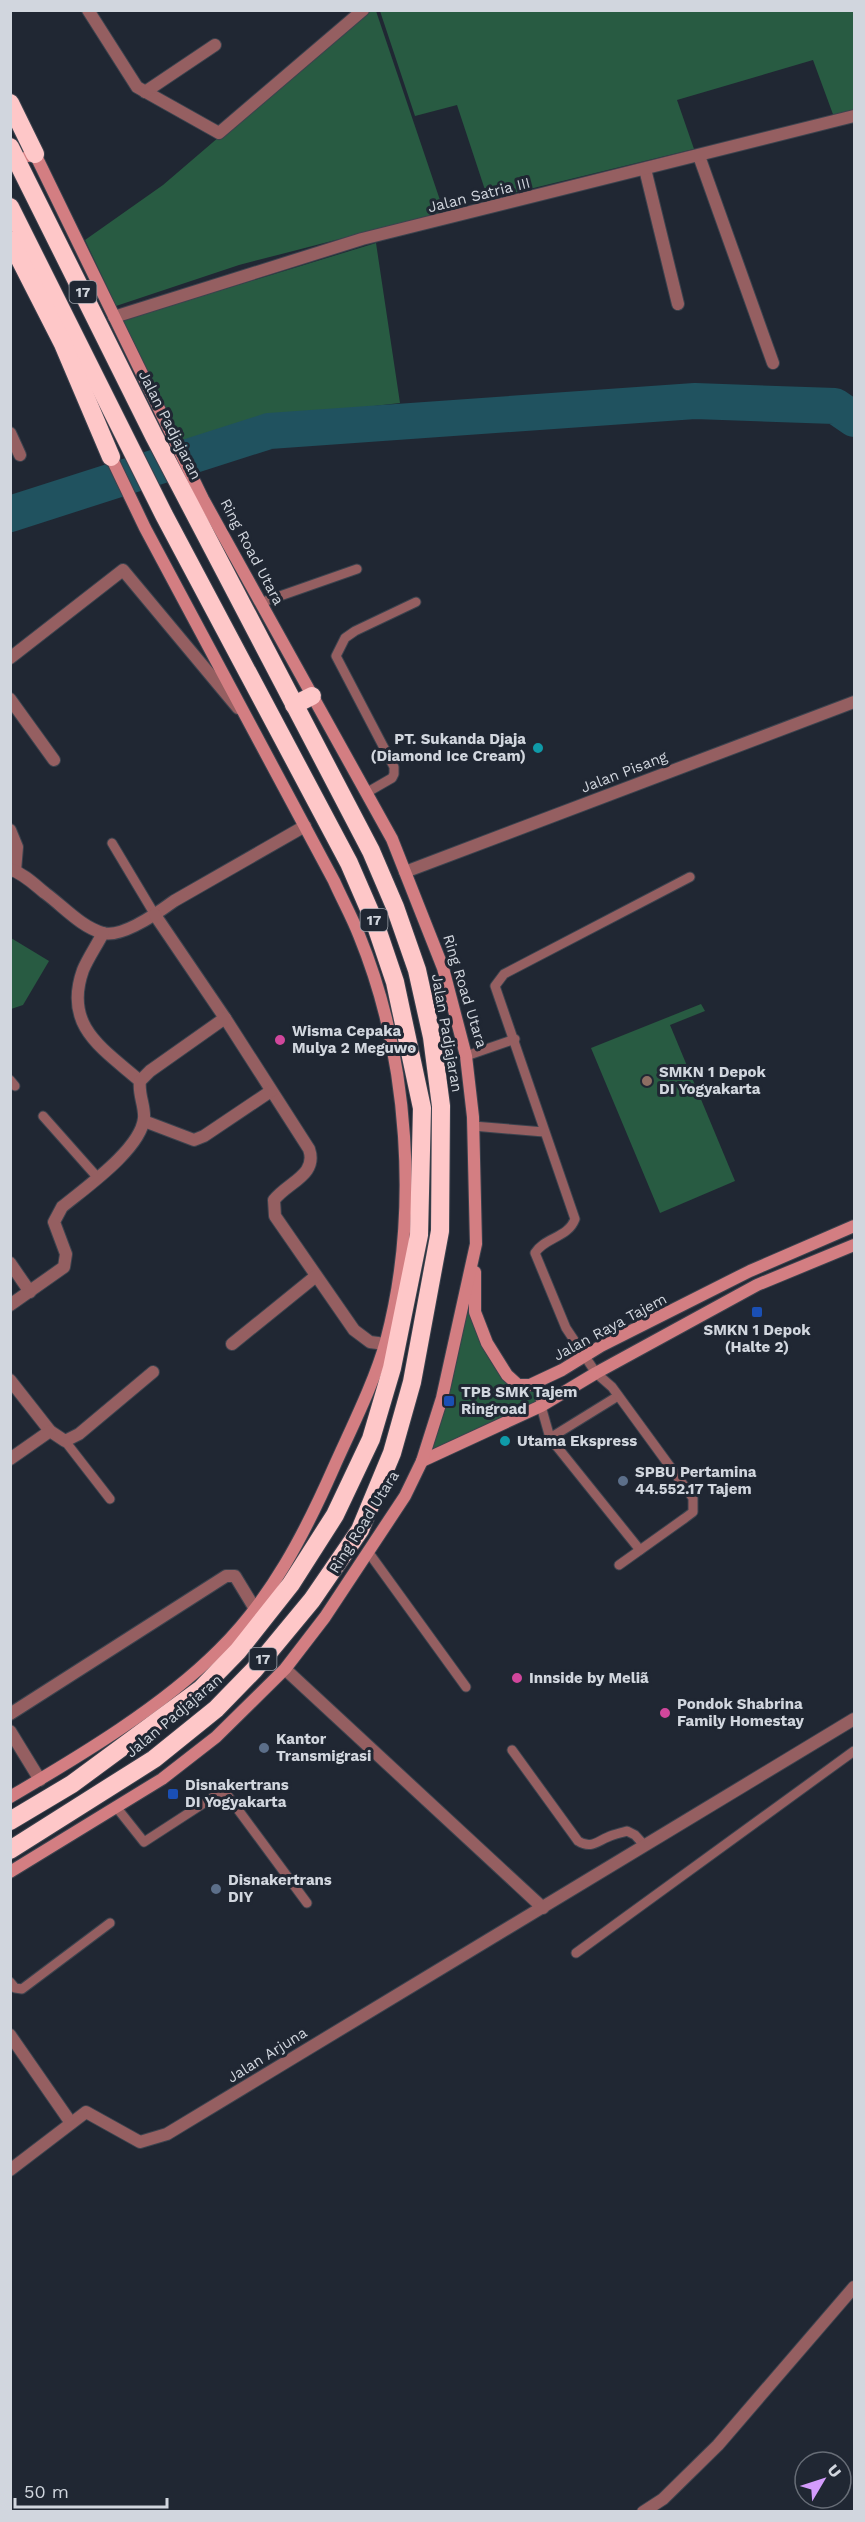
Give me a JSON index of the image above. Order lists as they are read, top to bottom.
{
  "streets": {
    "highway": ["17", "Jalan Padjajaran"],
    "street": [
      "Jalan Satria III",
      "Ring Road Utara",
      "Jalan Pisang",
      "Jalan Raya Tajem",
      "Jalan Arjuna"
    ]
  },
  "crossings": [
    ["Jalan Padjajaran", "Ring Road Utara"],
    ["Ring Road Utara", "Jalan Pisang"]
  ],
  "places": {
    "other": [
      "PT. Sukanda Djaja (Diamond Ice Cream)",
      "Wisma Cepaka Mulya 2 Meguwo",
      "SMKN 1 Depok DI Yogyakarta",
      "Utama Ekspress",
      "SPBU Pertamina 44.552.17 Tajem",
      "Innside by Meliã",
      "Pondok Shabrina Family Homestay",
      "Kantor Transmigrasi",
      "Disnakertrans DIY"
    ],
    "transit": ["SMKN 1 Depok (Halte 2)", "TPB SMK Tajem Ringroad", "Disnakertrans DI Yogyakarta"]
  },
  "scale_bar": "50 m",
  "north": "top right"
}
